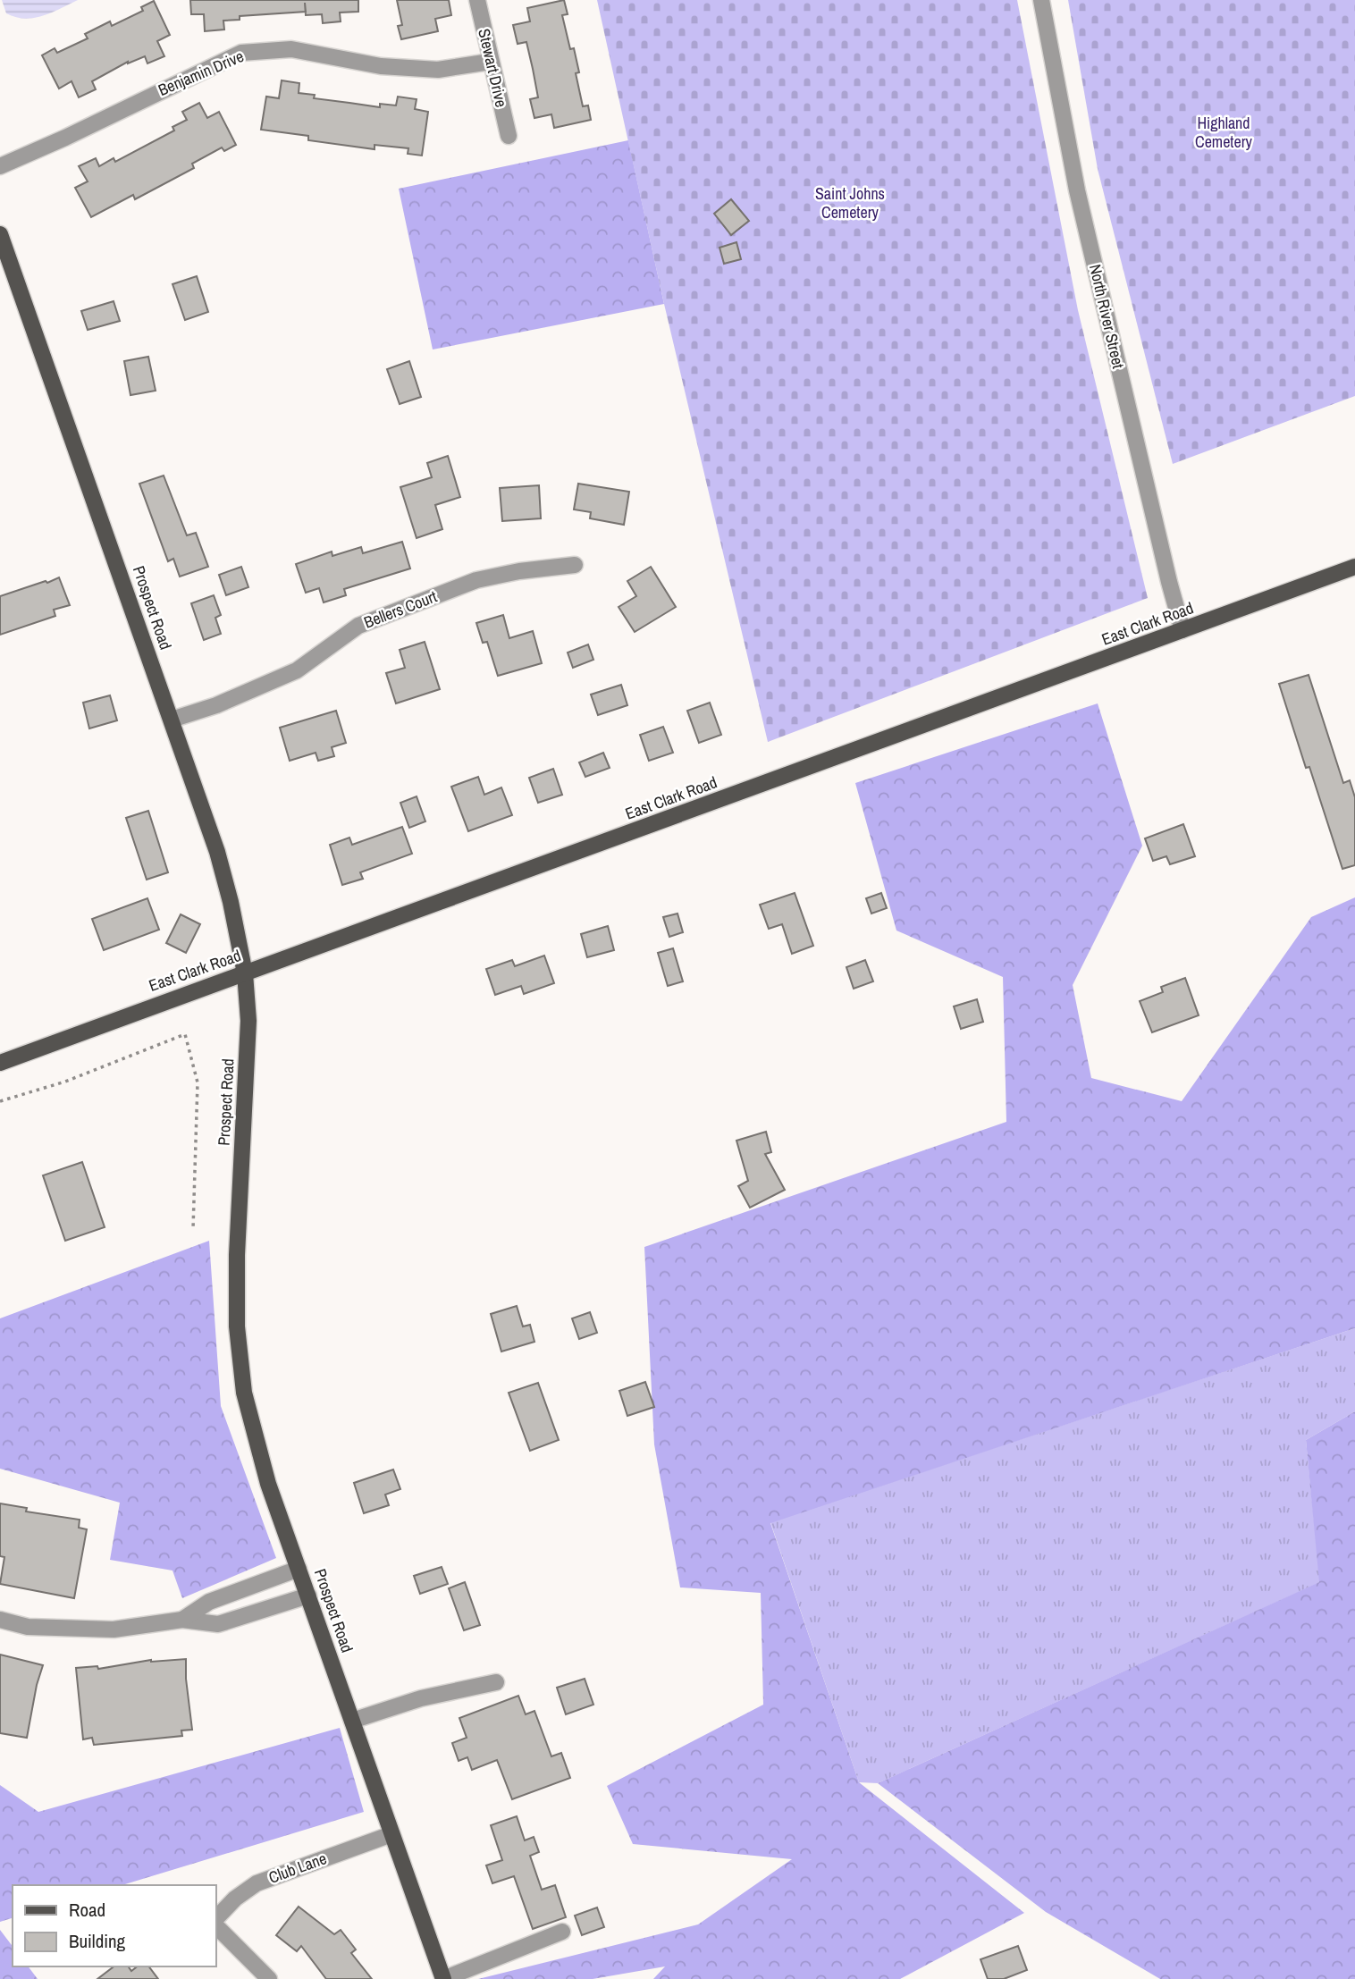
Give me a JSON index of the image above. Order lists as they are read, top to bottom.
{
  "streets": {
    "main road": ["Prospect Road", "East Clark Road"],
    "street": [
      "Stewart Drive",
      "Benjamin Drive",
      "North River Street",
      "Bellers Court",
      "Club Lane"
    ]
  },
  "crossings": [
    ["Stewart Drive", "Benjamin Drive"],
    ["North River Street", "East Clark Road"],
    ["Prospect Road", "Bellers Court"],
    ["Prospect Road", "East Clark Road"],
    ["Prospect Road", "Club Lane"]
  ],
  "parks": ["Highland Cemetery", "Saint Johns Cemetery"],
  "legend": ["Road", "Building"]
}
